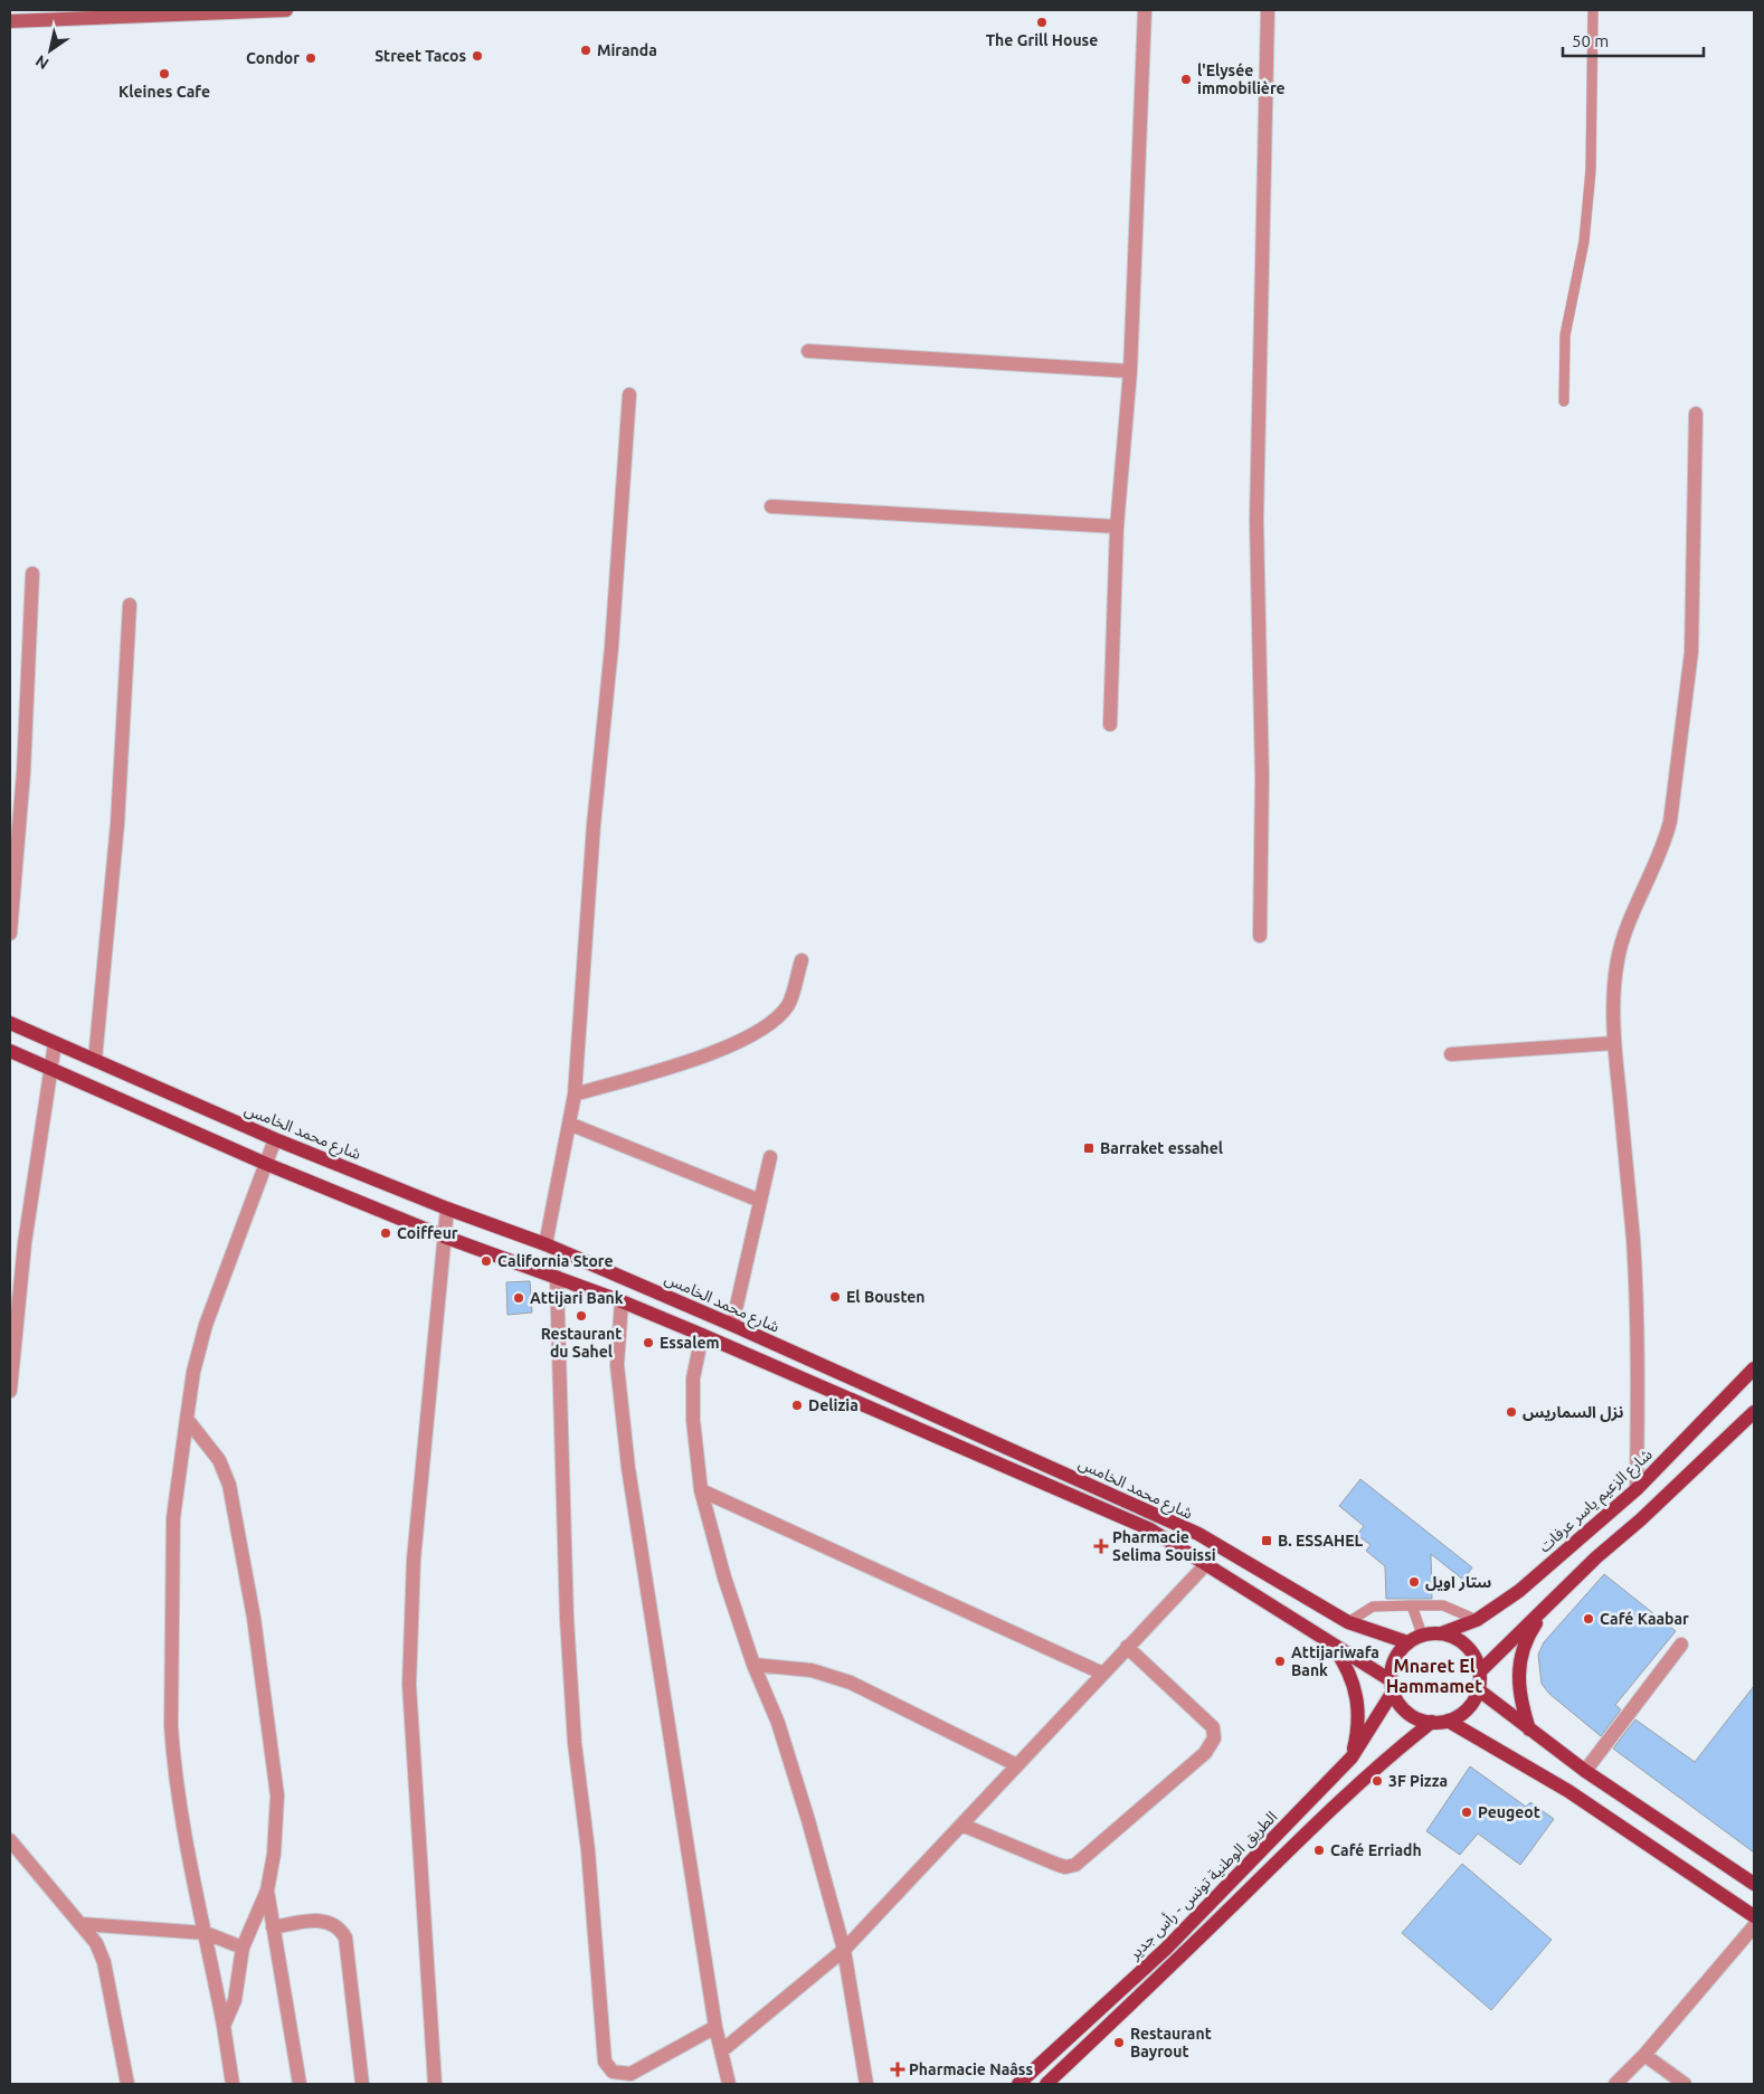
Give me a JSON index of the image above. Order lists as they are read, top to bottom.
{
  "streets": {
    "main road": ["شارع محمد الخامس", "شارع الزعيم ياسر عرفات", "الطريق الوطنية تونس - رأس جدير"]
  },
  "crossings": [
    ["شارع محمد الخامس", "شارع الزعيم ياسر عرفات"],
    ["شارع محمد الخامس", "الطريق الوطنية تونس - رأس جدير"],
    ["شارع الزعيم ياسر عرفات", "الطريق الوطنية تونس - رأس جدير"]
  ],
  "districts": ["Mnaret El Hammamet"],
  "places": {
    "other": [
      "The Grill House",
      "Miranda",
      "Street Tacos",
      "Condor",
      "Kleines Cafe",
      "l'Elysée immobilière",
      "Coiffeur",
      "California Store",
      "El Bousten",
      "Attijari Bank",
      "Restaurant du Sahel",
      "Essalem",
      "Delizia",
      "نزل السماريس",
      "ستار اويل",
      "Café Kaabar",
      "Attijariwafa Bank",
      "3F Pizza",
      "Peugeot",
      "Café Erriadh",
      "Restaurant Bayrout"
    ],
    "transit": ["Barraket essahel", "B. ESSAHEL"],
    "health": ["Pharmacie Selima Souissi", "Pharmacie Naâss"]
  },
  "scale_bar": "50 m",
  "north": "bottom left"
}
